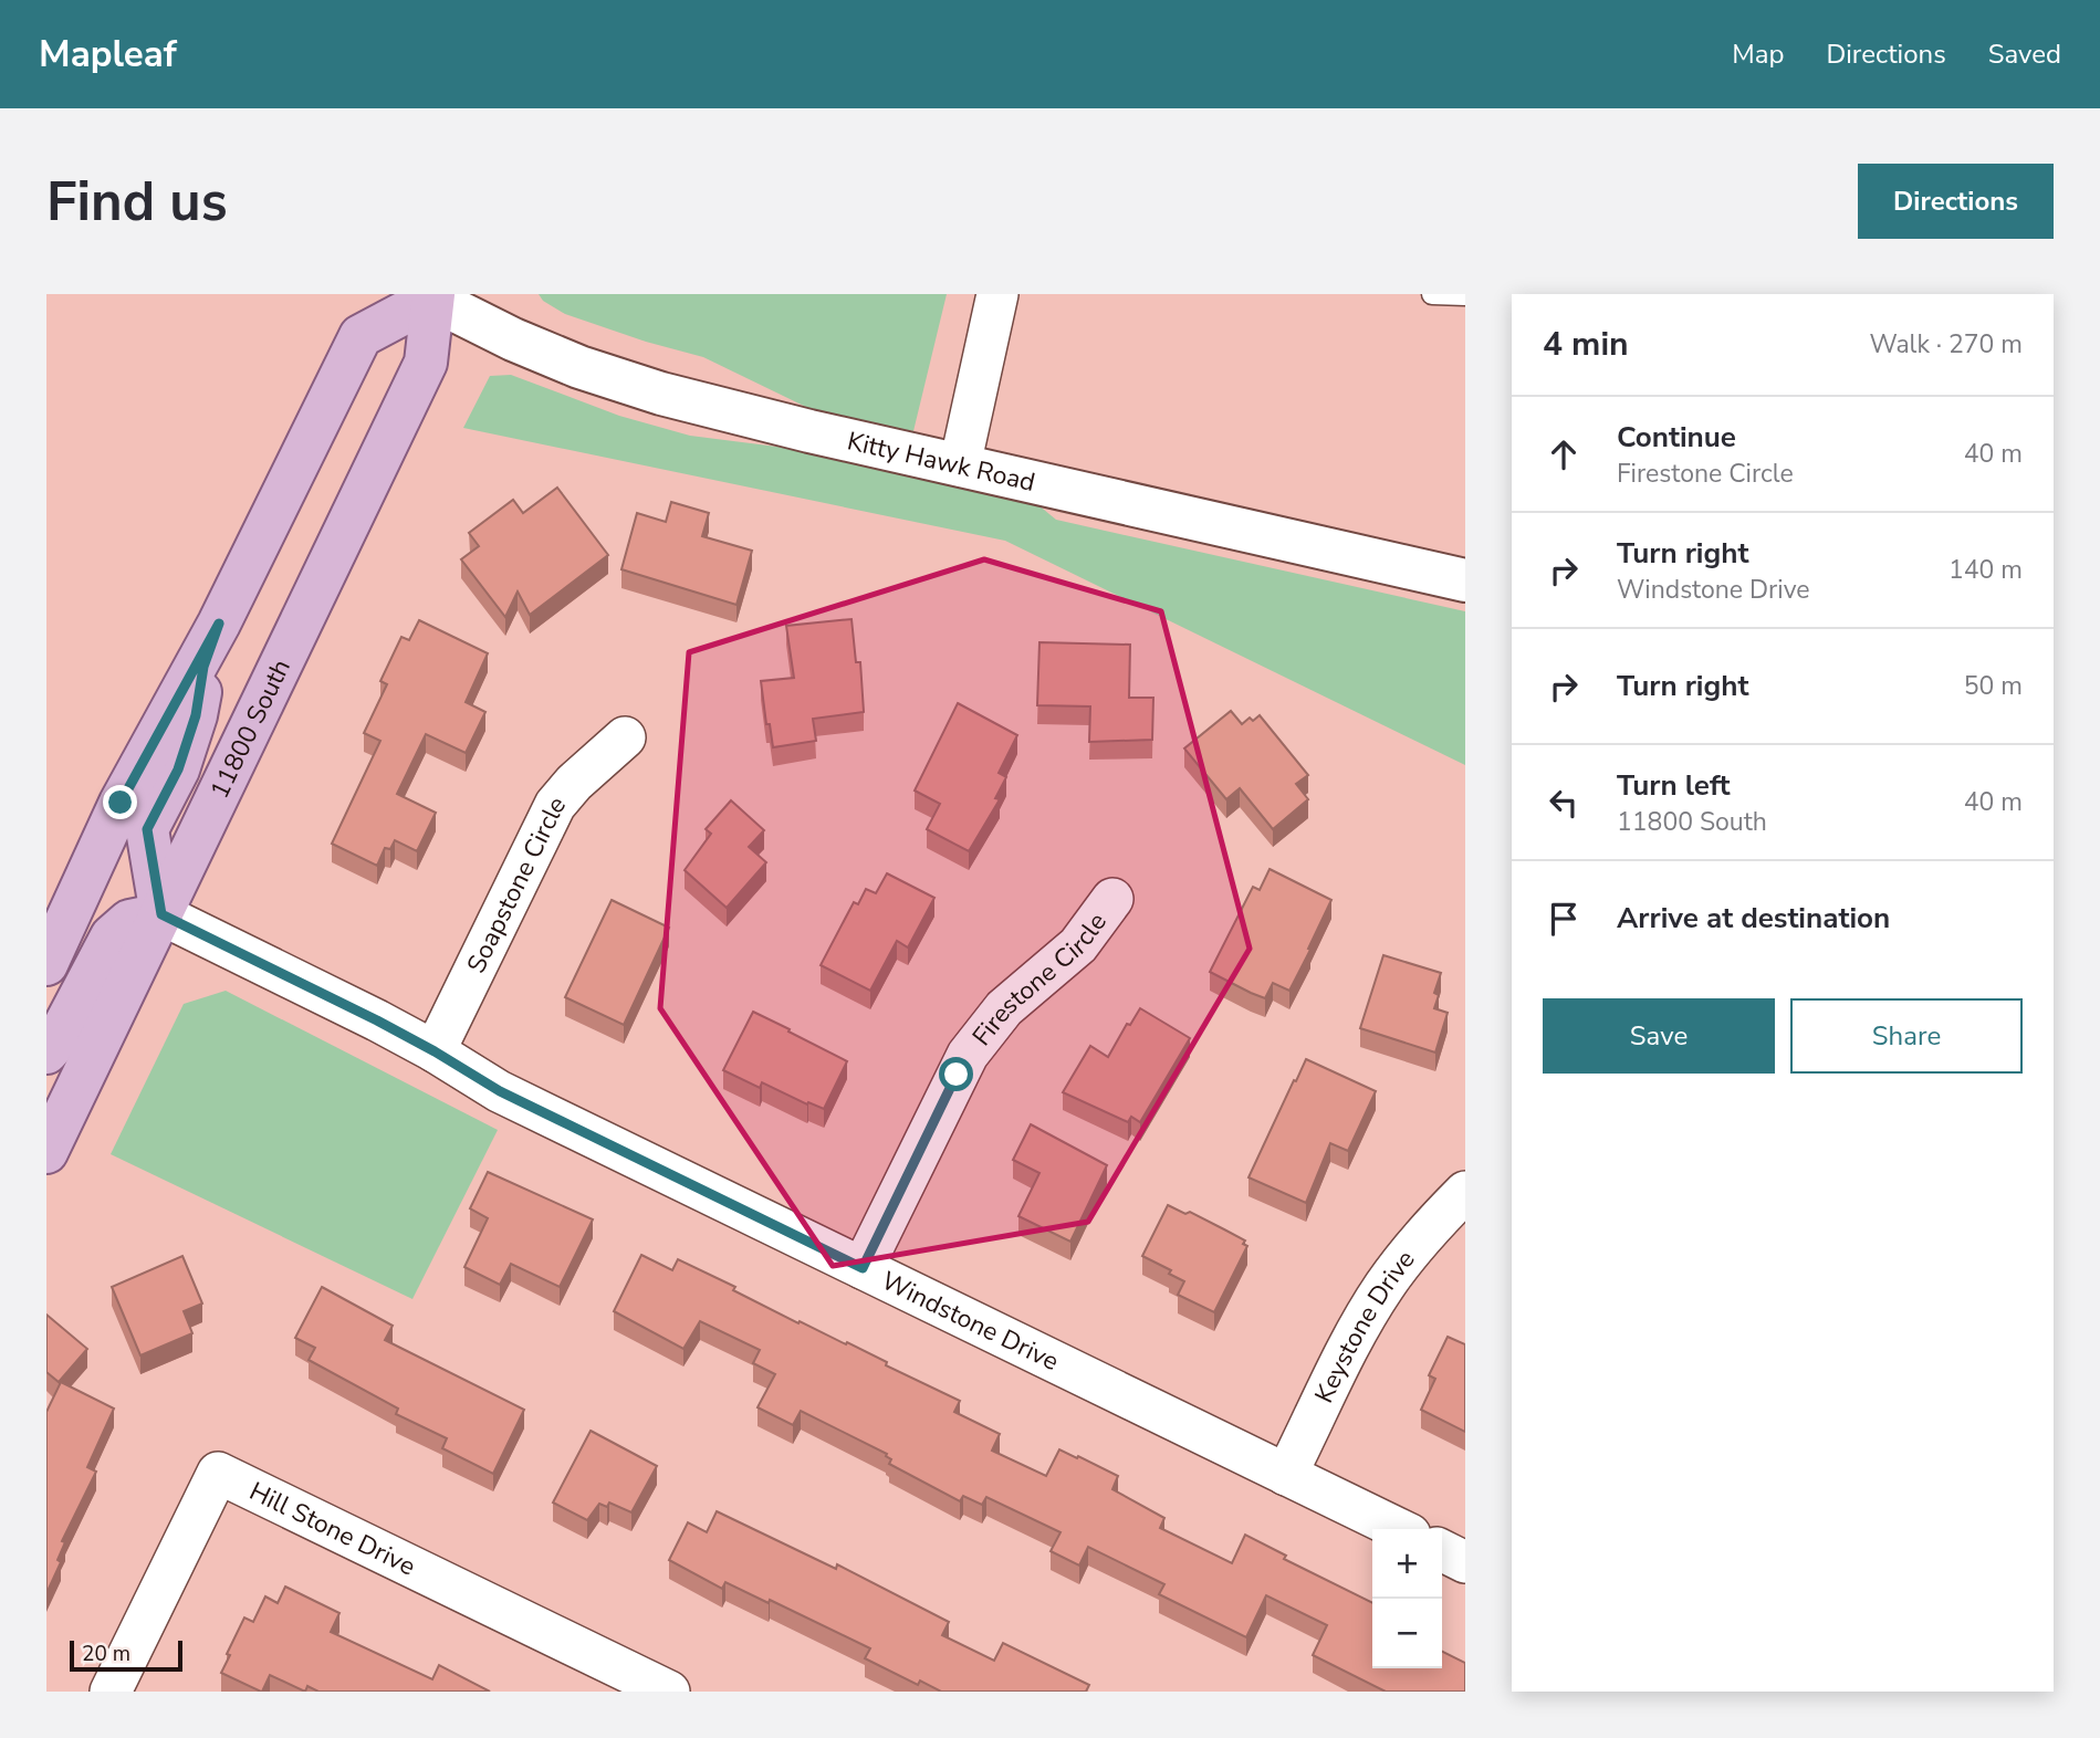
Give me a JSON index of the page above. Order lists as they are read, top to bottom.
{
  "streets": {
    "main road": ["11800 South"],
    "street": [
      "Kitty Hawk Road",
      "Soapstone Circle",
      "Firestone Circle",
      "Windstone Drive",
      "Keystone Drive",
      "Hill Stone Drive"
    ]
  },
  "crossings": [
    ["Kitty Hawk Road", "11800 South"],
    ["11800 South", "Windstone Drive"],
    ["Soapstone Circle", "Windstone Drive"],
    ["Firestone Circle", "Windstone Drive"],
    ["Windstone Drive", "Keystone Drive"]
  ],
  "scale_bar": "20 m",
  "page": {
    "header": "Mapleaf",
    "nav": ["Map", "Directions", "Saved"],
    "buttons": [
      "Directions",
      ["Save", "Share"]
    ],
    "title": "Find us",
    "heading": ["4 min", "Walk · 270 m"],
    "list": [
      ["Continue", "Firestone Circle", "40 m"],
      ["Turn right", "Windstone Drive", "140 m"],
      ["Turn right", "50 m"],
      ["Turn left", "11800 South", "40 m"],
      "Arrive at destination"
    ],
    "map_buttons": ["+", "−"],
    "scale": "20 m"
  }
}
